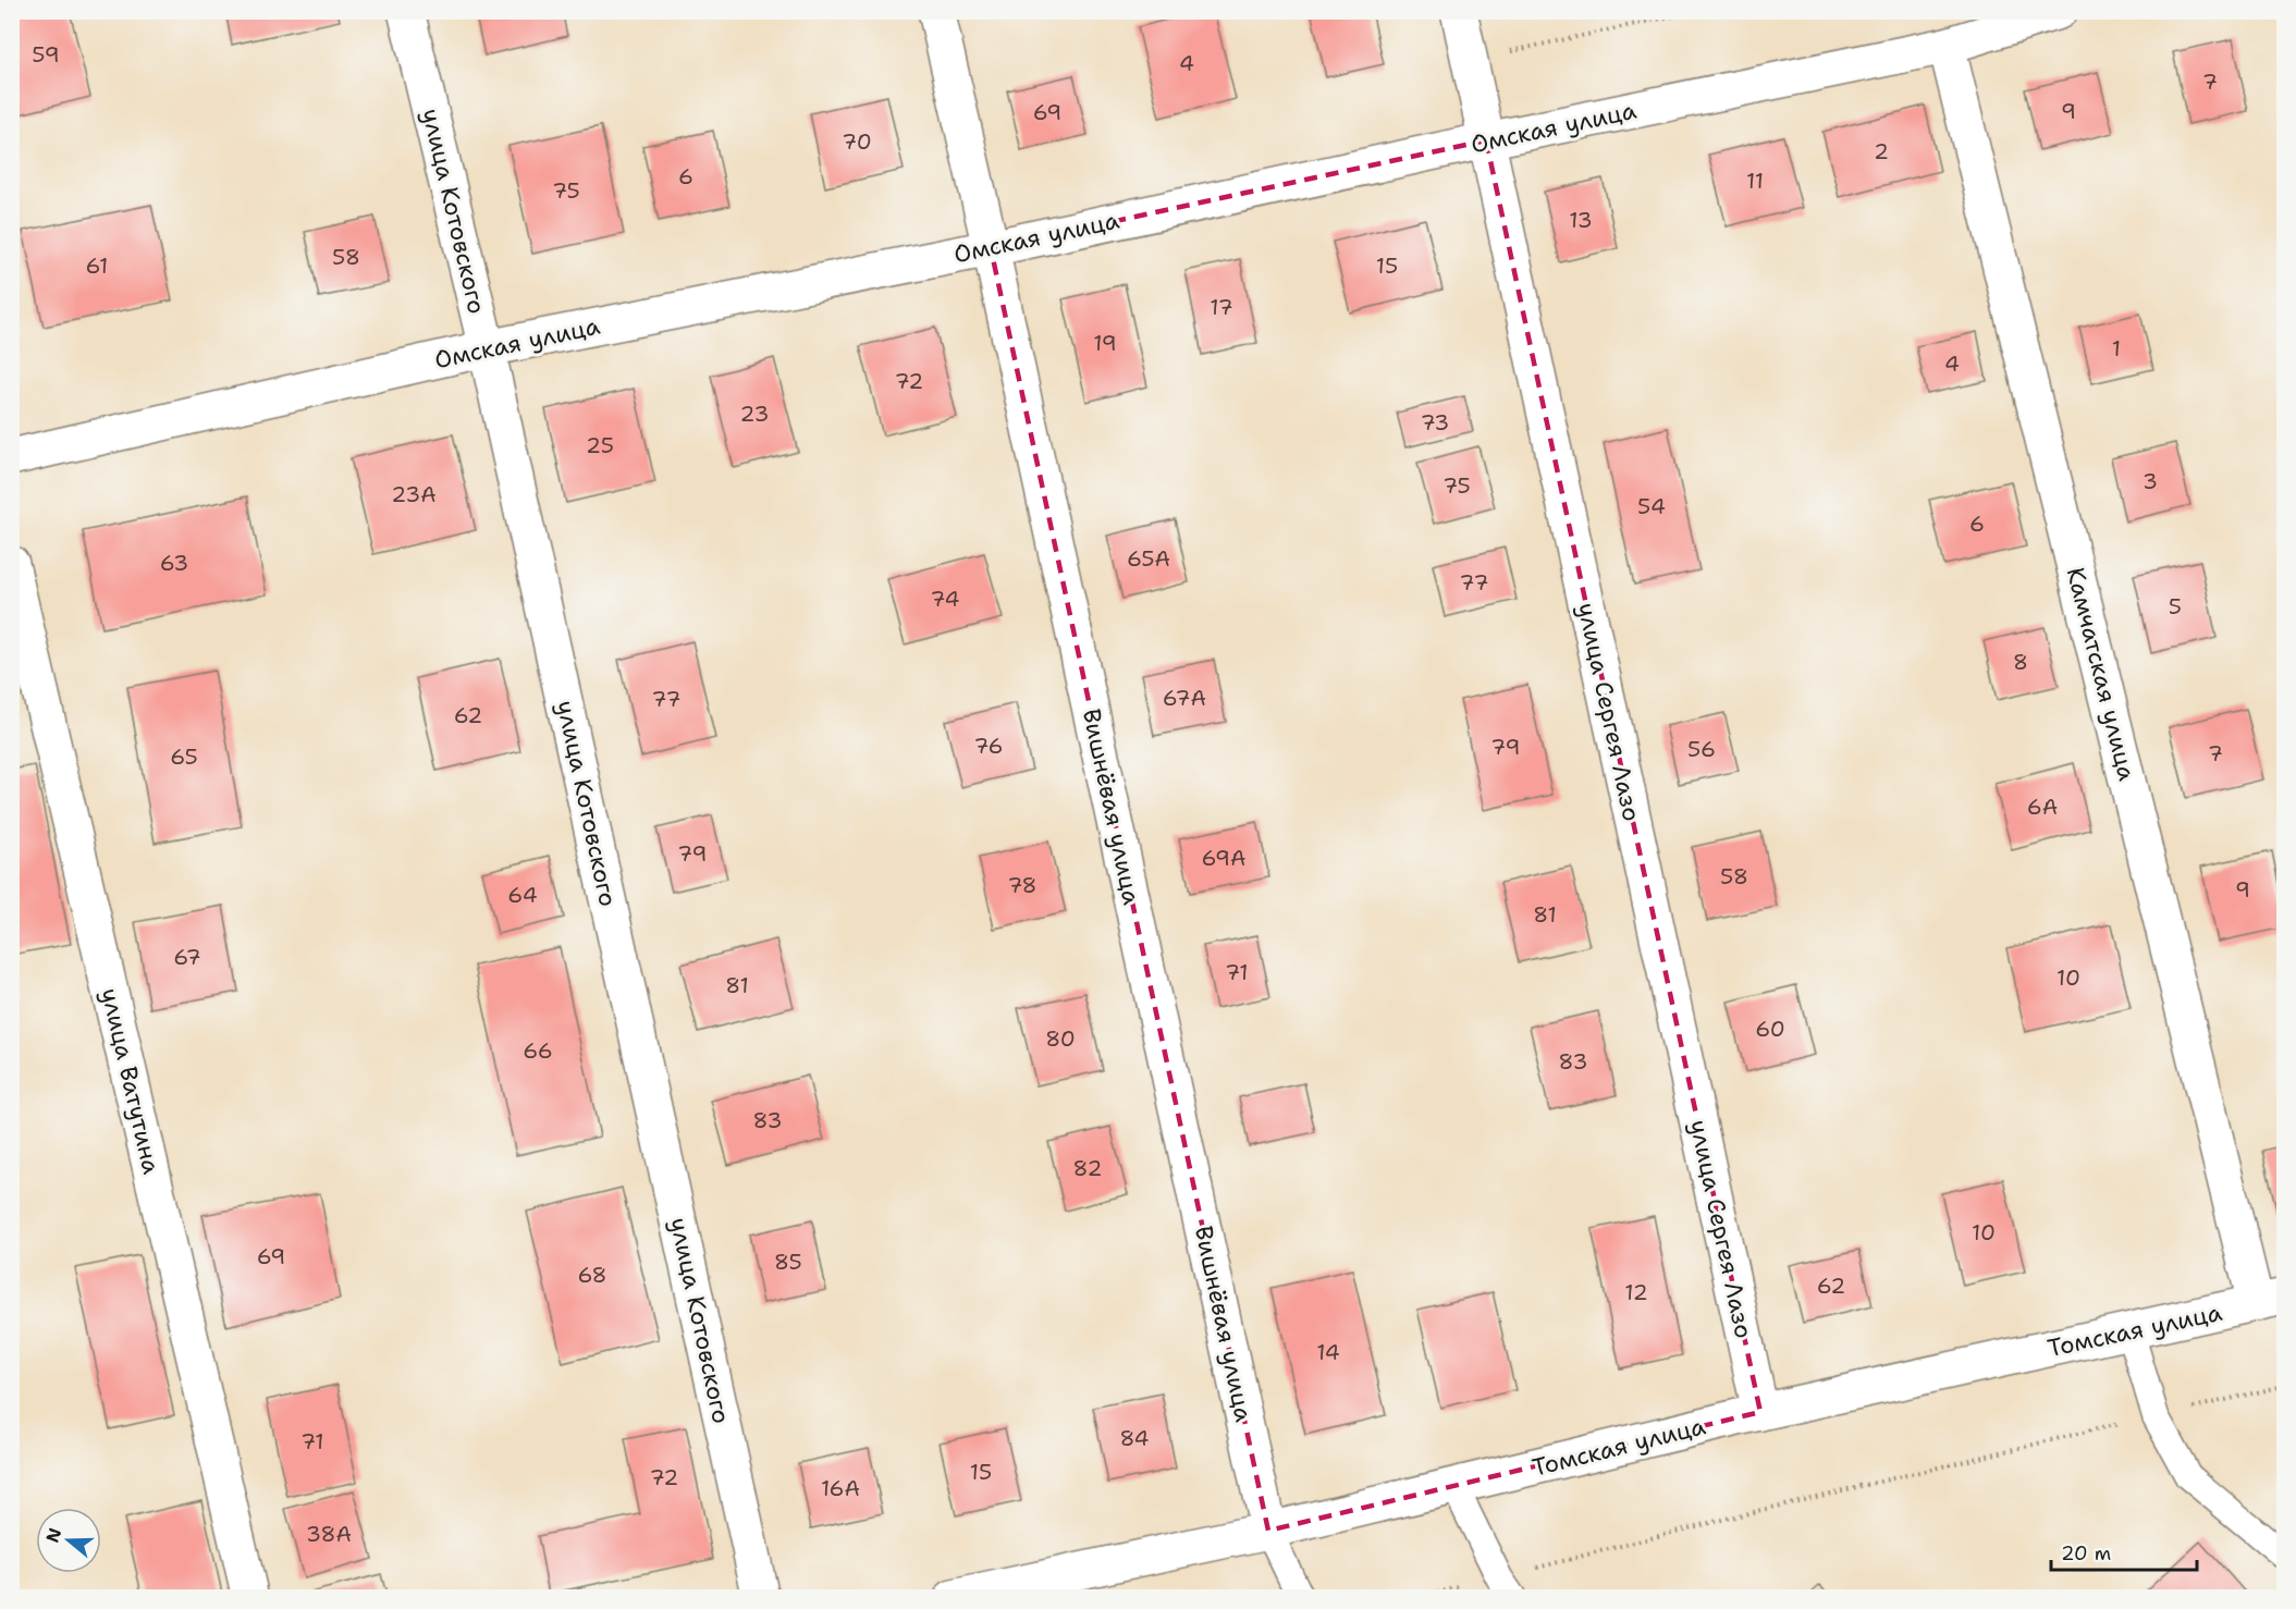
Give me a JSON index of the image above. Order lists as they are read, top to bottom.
{
  "streets": {
    "street": [
      "Омская улица",
      "улица Котовского",
      "Камчатская улица",
      "улица Сергея Лазо",
      "Вишнёвая улица",
      "улица Ватутина",
      "Томская улица"
    ]
  },
  "crossings": [
    ["Омская улица", "улица Котовского"],
    ["Омская улица", "Камчатская улица"],
    ["Омская улица", "улица Сергея Лазо"],
    ["Омская улица", "Вишнёвая улица"],
    ["Камчатская улица", "Томская улица"],
    ["улица Сергея Лазо", "Томская улица"],
    ["Вишнёвая улица", "Томская улица"]
  ],
  "house_numbers": [
    "59",
    "4",
    "7",
    "9",
    "69",
    "70",
    "2",
    "6",
    "11",
    "75",
    "13",
    "58",
    "61",
    "15",
    "17",
    "19",
    "1",
    "4",
    "72",
    "23",
    "73",
    "25",
    "3",
    "75",
    "23А",
    "54",
    "6",
    "65А",
    "63",
    "77",
    "74",
    "5",
    "8",
    "67А",
    "77",
    "62",
    "76",
    "79",
    "56",
    "7",
    "65",
    "6А",
    "79",
    "69А",
    "58",
    "78",
    "9",
    "64",
    "81",
    "67",
    "71",
    "10",
    "81",
    "60",
    "80",
    "66",
    "83",
    "83",
    "82",
    "10",
    "69",
    "85",
    "68",
    "62",
    "12",
    "14",
    "84",
    "71",
    "15",
    "72",
    "16А",
    "38А"
  ],
  "scale_bar": "20 m",
  "north": "left"
}
